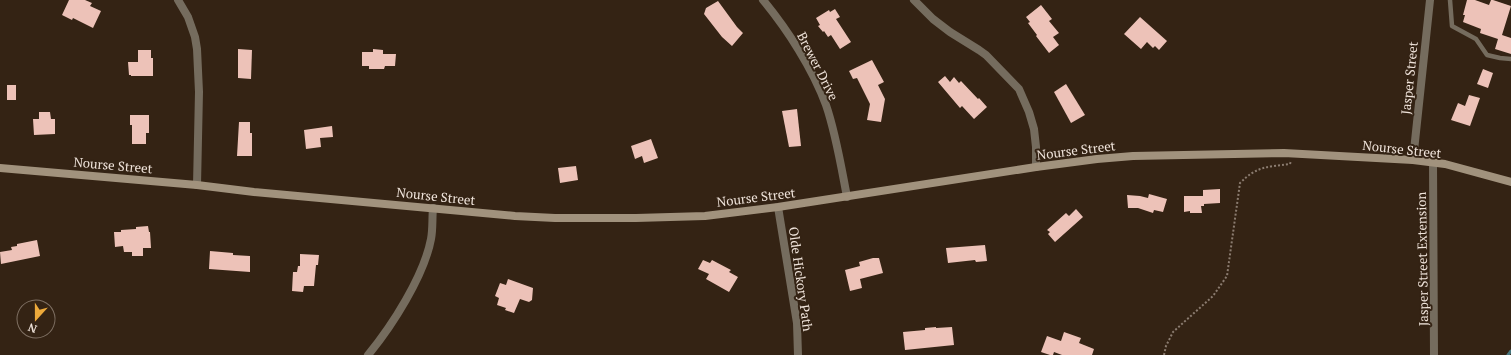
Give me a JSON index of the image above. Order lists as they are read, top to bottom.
{
  "streets": {
    "main road": ["Nourse Street"],
    "street": [
      "Brewer Drive",
      "Jasper Street",
      "Jasper Street Extension",
      "Olde Hickory Path"
    ]
  },
  "crossings": [
    ["Brewer Drive", "Nourse Street"],
    ["Jasper Street", "Nourse Street"],
    ["Nourse Street", "Jasper Street Extension"],
    ["Nourse Street", "Olde Hickory Path"]
  ],
  "north": "bottom"
}
